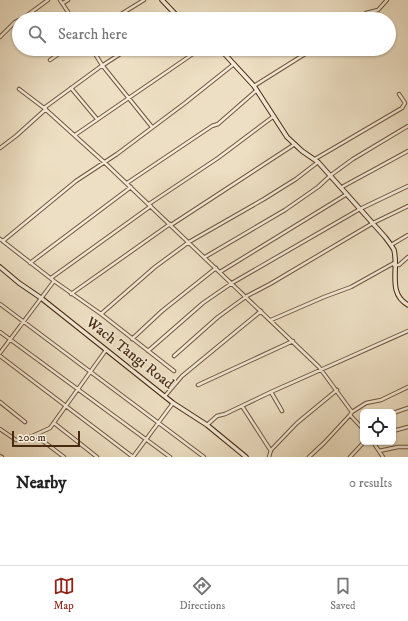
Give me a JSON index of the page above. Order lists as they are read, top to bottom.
{
  "streets": {
    "street": ["Wach Tangi Road"]
  },
  "scale_bar": "200 m",
  "page": {
    "search": "Search here",
    "scale": "200 m",
    "heading": ["Nearby", "0 results"],
    "nav": ["Map", "Directions", "Saved"]
  }
}
